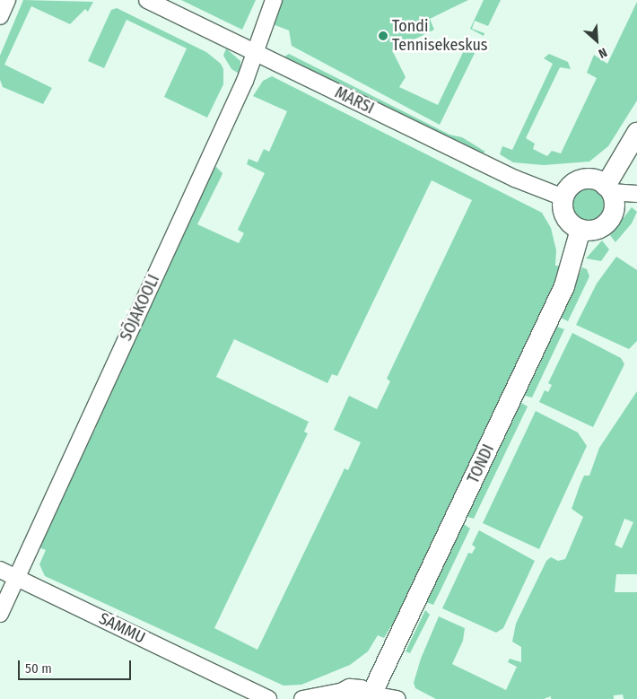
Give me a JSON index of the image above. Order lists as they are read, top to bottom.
{
  "streets": {
    "street": [
      "MARSI",
      "SÕJAKOOLI",
      "TONDI",
      "SAMMU"
    ]
  },
  "crossings": [
    ["MARSI", "SÕJAKOOLI"],
    ["MARSI", "TONDI"],
    ["SÕJAKOOLI", "SAMMU"]
  ],
  "places": ["Tondi Tennisekeskus"],
  "scale_bar": "50 m",
  "north": "bottom right"
}
